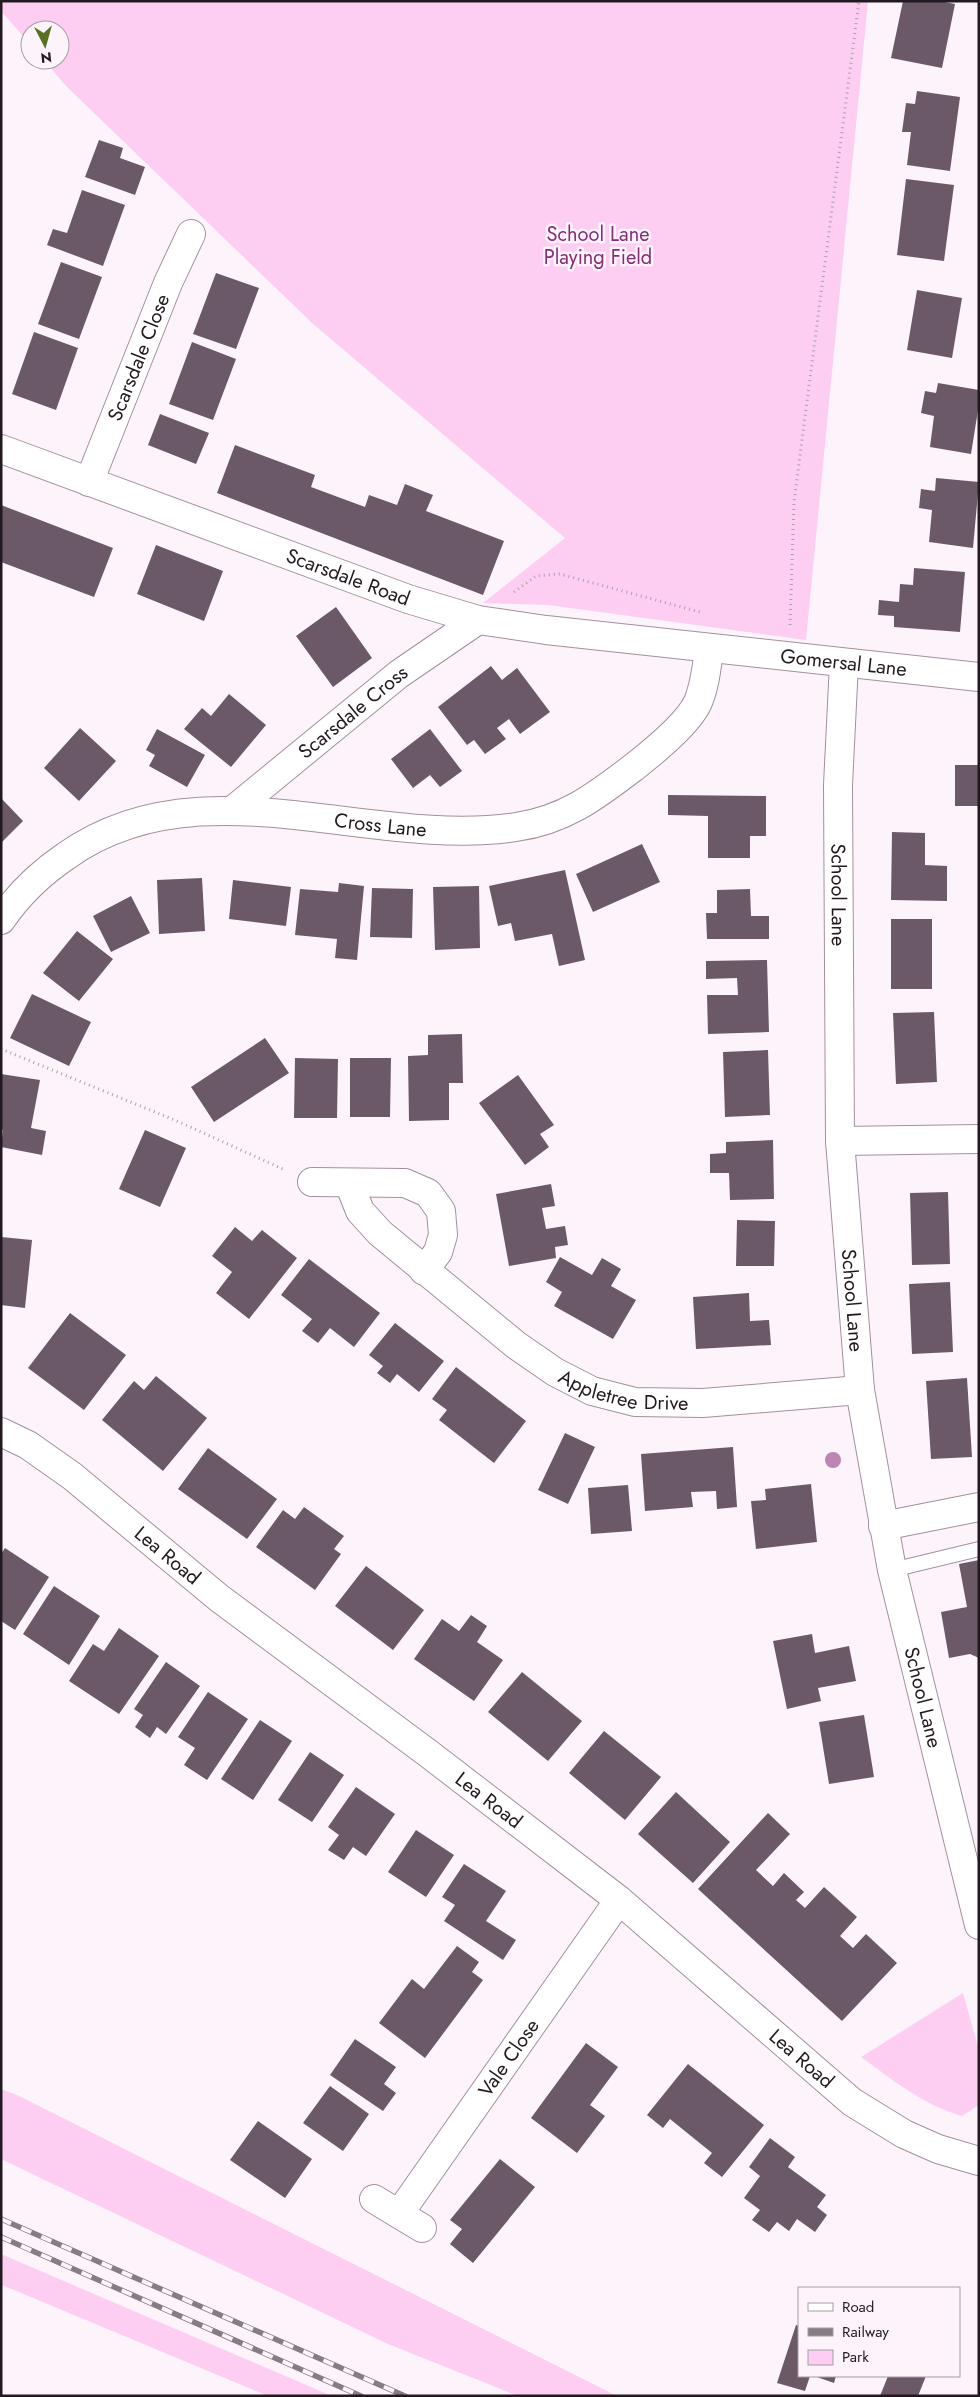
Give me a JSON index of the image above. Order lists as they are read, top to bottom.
{
  "streets": {
    "street": [
      "Scarsdale Close",
      "Scarsdale Road",
      "Gomersal Lane",
      "Scarsdale Cross",
      "Cross Lane",
      "School Lane",
      "Appletree Drive",
      "Lea Road",
      "Vale Close"
    ]
  },
  "crossings": [
    ["Scarsdale Close", "Scarsdale Road"],
    ["Scarsdale Road", "Gomersal Lane"],
    ["Scarsdale Road", "Scarsdale Cross"],
    ["Scarsdale Road", "Cross Lane"],
    ["Gomersal Lane", "Cross Lane"],
    ["Gomersal Lane", "School Lane"],
    ["Scarsdale Cross", "Cross Lane"],
    ["School Lane", "Appletree Drive"],
    ["Lea Road", "Vale Close"]
  ],
  "parks": ["School Lane Playing Field"],
  "legend": ["Road", "Railway", "Park"],
  "north": "bottom"
}
